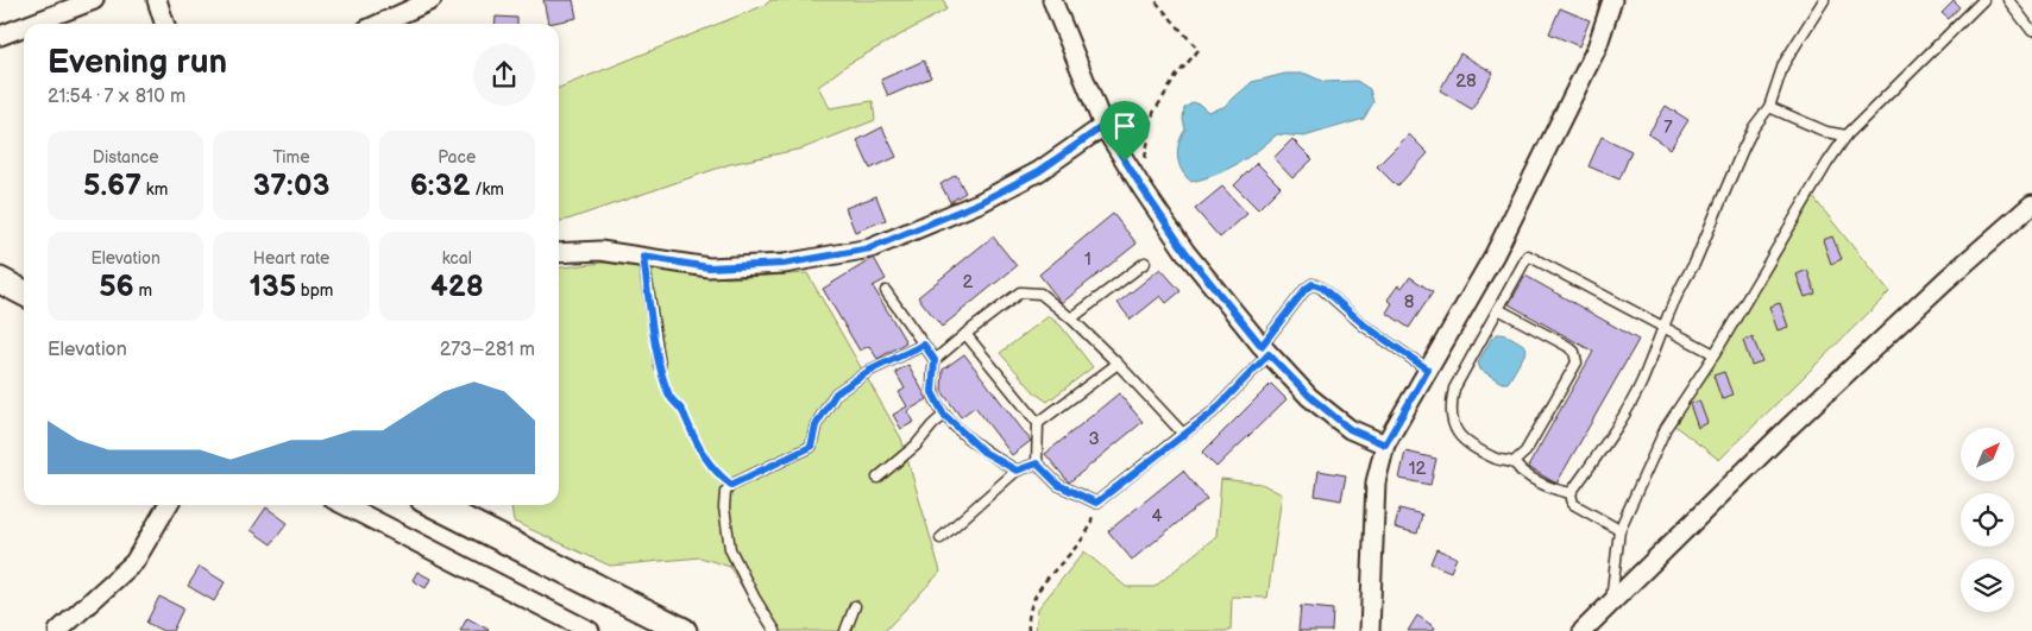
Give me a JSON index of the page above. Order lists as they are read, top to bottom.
{
  "house_numbers": [
    "28",
    "7",
    "1",
    "2",
    "8",
    "3",
    "12",
    "4"
  ],
  "north": "top right",
  "page": {
    "heading": ["Evening run", "21:54 · 7 × 810 m"],
    "stats": [
      ["Distance", "5.67 km"],
      ["Time", "37:03"],
      ["Pace", "6:32 /km"],
      ["Elevation", "56 m"],
      ["Heart rate", "135 bpm"],
      ["kcal", "428"]
    ],
    "chart": ["Elevation", "273–281 m"]
  }
}
